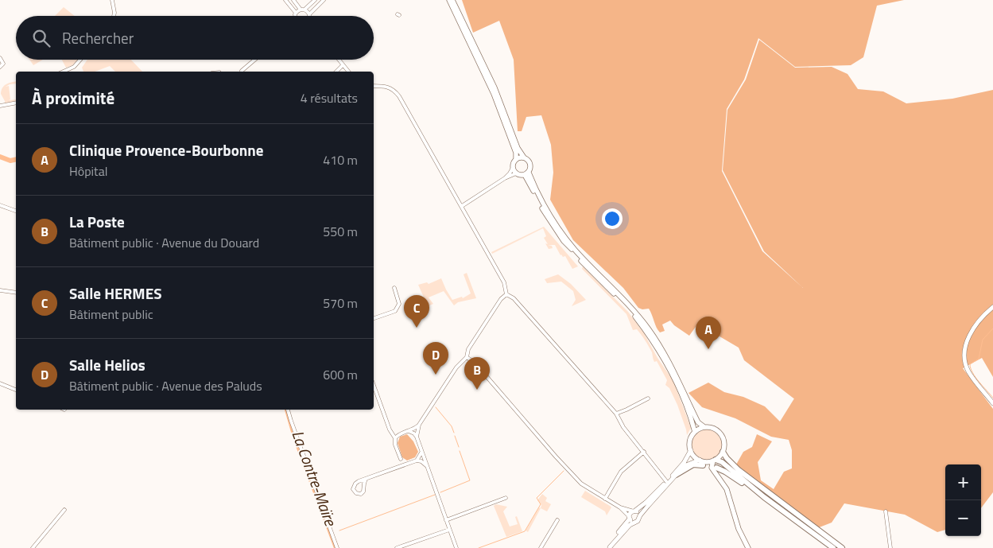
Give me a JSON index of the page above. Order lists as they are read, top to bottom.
{
  "water": ["La Contre-Maïre"],
  "page": {
    "search": "Rechercher",
    "heading": ["À proximité", "4 résultats"],
    "list": [
      {
        "mark": "A",
        "name": "Clinique Provence-Bourbonne",
        "note": "Hôpital",
        "value": "410 m"
      },
      {
        "mark": "B",
        "name": "La Poste",
        "note": "Bâtiment public · Avenue du Douard",
        "value": "550 m"
      },
      {
        "mark": "C",
        "name": "Salle HERMES",
        "note": "Bâtiment public",
        "value": "570 m"
      },
      {
        "mark": "D",
        "name": "Salle Helios",
        "note": "Bâtiment public · Avenue des Paluds",
        "value": "600 m"
      }
    ],
    "pins": [
      "C",
      "A",
      "D",
      "B"
    ],
    "map_buttons": ["+", "−"]
  }
}
